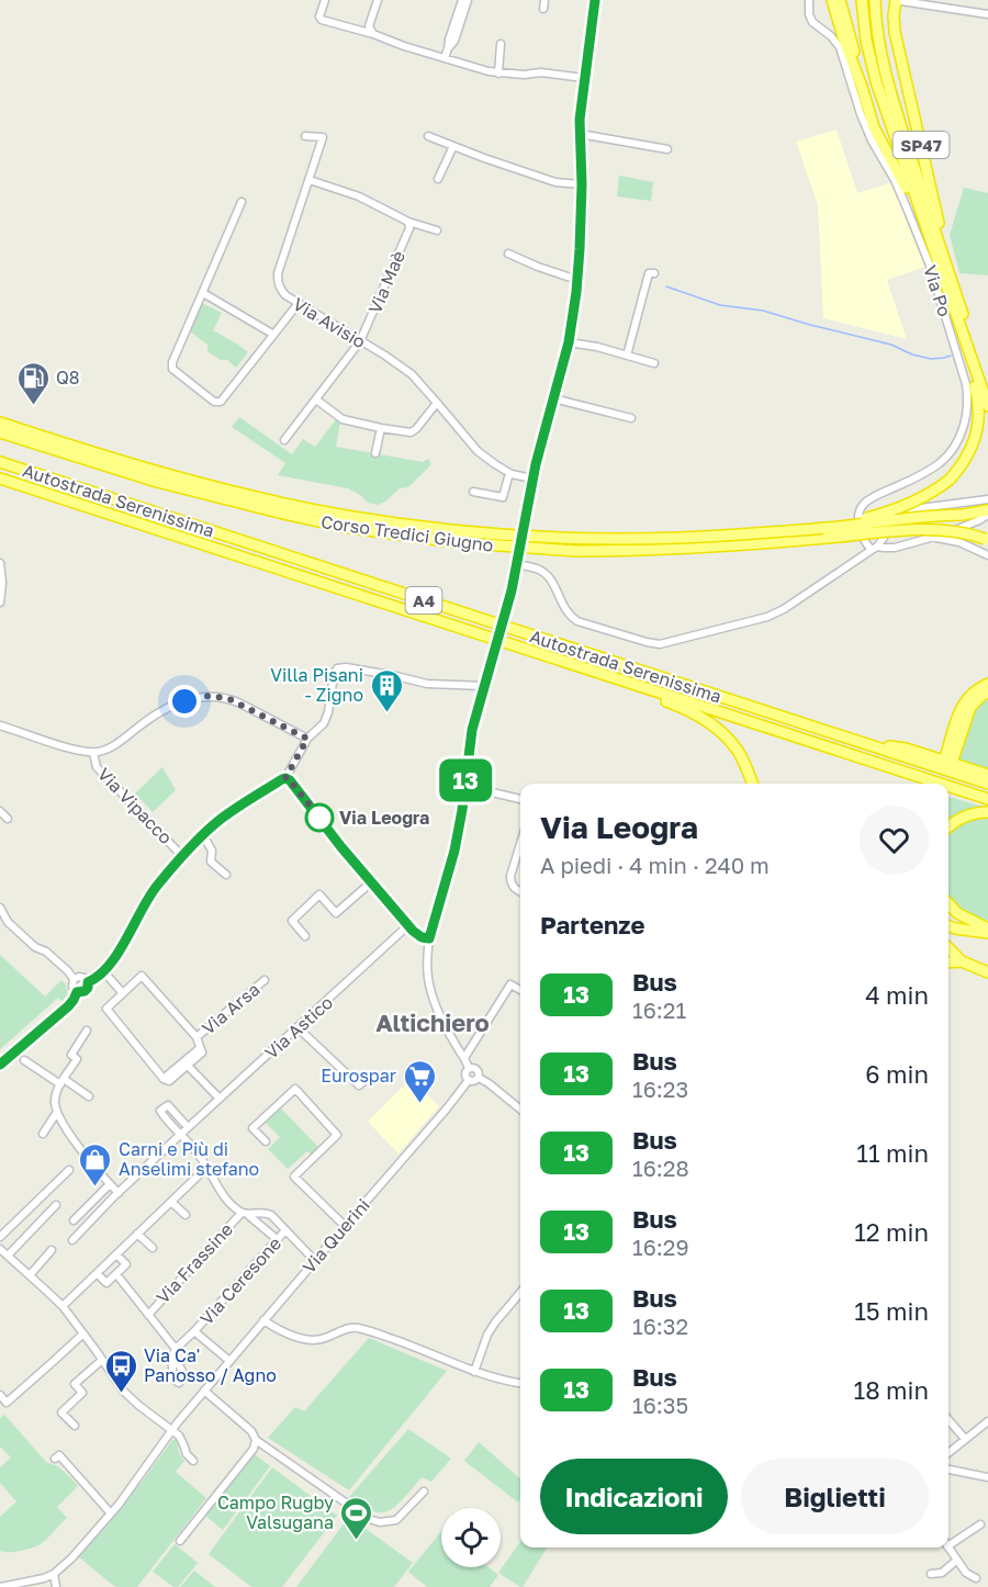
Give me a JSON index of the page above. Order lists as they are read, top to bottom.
{
  "streets": {
    "highway": [
      "SP47",
      "Via Po",
      "Autostrada Serenissima",
      "Corso Tredici Giugno",
      "A4"
    ],
    "street": [
      "Via Maè",
      "Via Avisio",
      "Via Vipacco",
      "Via Arsa",
      "Via Astico",
      "Via Querini",
      "Via Frassine",
      "Via Ceresone"
    ]
  },
  "crossings": [
    ["SP47", "Via Po"],
    ["Via Maè", "Via Avisio"],
    ["Via Querini", "Via Ceresone"]
  ],
  "districts": ["Altichiero"],
  "places": {
    "fuel station": ["Q8"],
    "building": ["Villa Pisani - Zigno"],
    "other": ["Via Leogra"],
    "supermarket": ["Eurospar"],
    "shop": ["Carni e Più di Anselimi stefano"],
    "bus stop": ["Via Ca' Panosso / Agno"],
    "sports": ["Campo Rugby Valsugana"]
  },
  "lines": ["bus line 13"],
  "page": {
    "on_map": "13",
    "heading": [
      ["Via Leogra", "A piedi · 4 min · 240 m"],
      "Partenze"
    ],
    "list": [
      {
        "mark": "13",
        "name": "Bus",
        "note": "16:21",
        "value": "4 min"
      },
      {
        "mark": "13",
        "name": "Bus",
        "note": "16:23",
        "value": "6 min"
      },
      {
        "mark": "13",
        "name": "Bus",
        "note": "16:28",
        "value": "11 min"
      },
      {
        "mark": "13",
        "name": "Bus",
        "note": "16:29",
        "value": "12 min"
      },
      {
        "mark": "13",
        "name": "Bus",
        "note": "16:32",
        "value": "15 min"
      },
      {
        "mark": "13",
        "name": "Bus",
        "note": "16:35",
        "value": "18 min"
      }
    ],
    "buttons": ["Indicazioni", "Biglietti"]
  }
}
